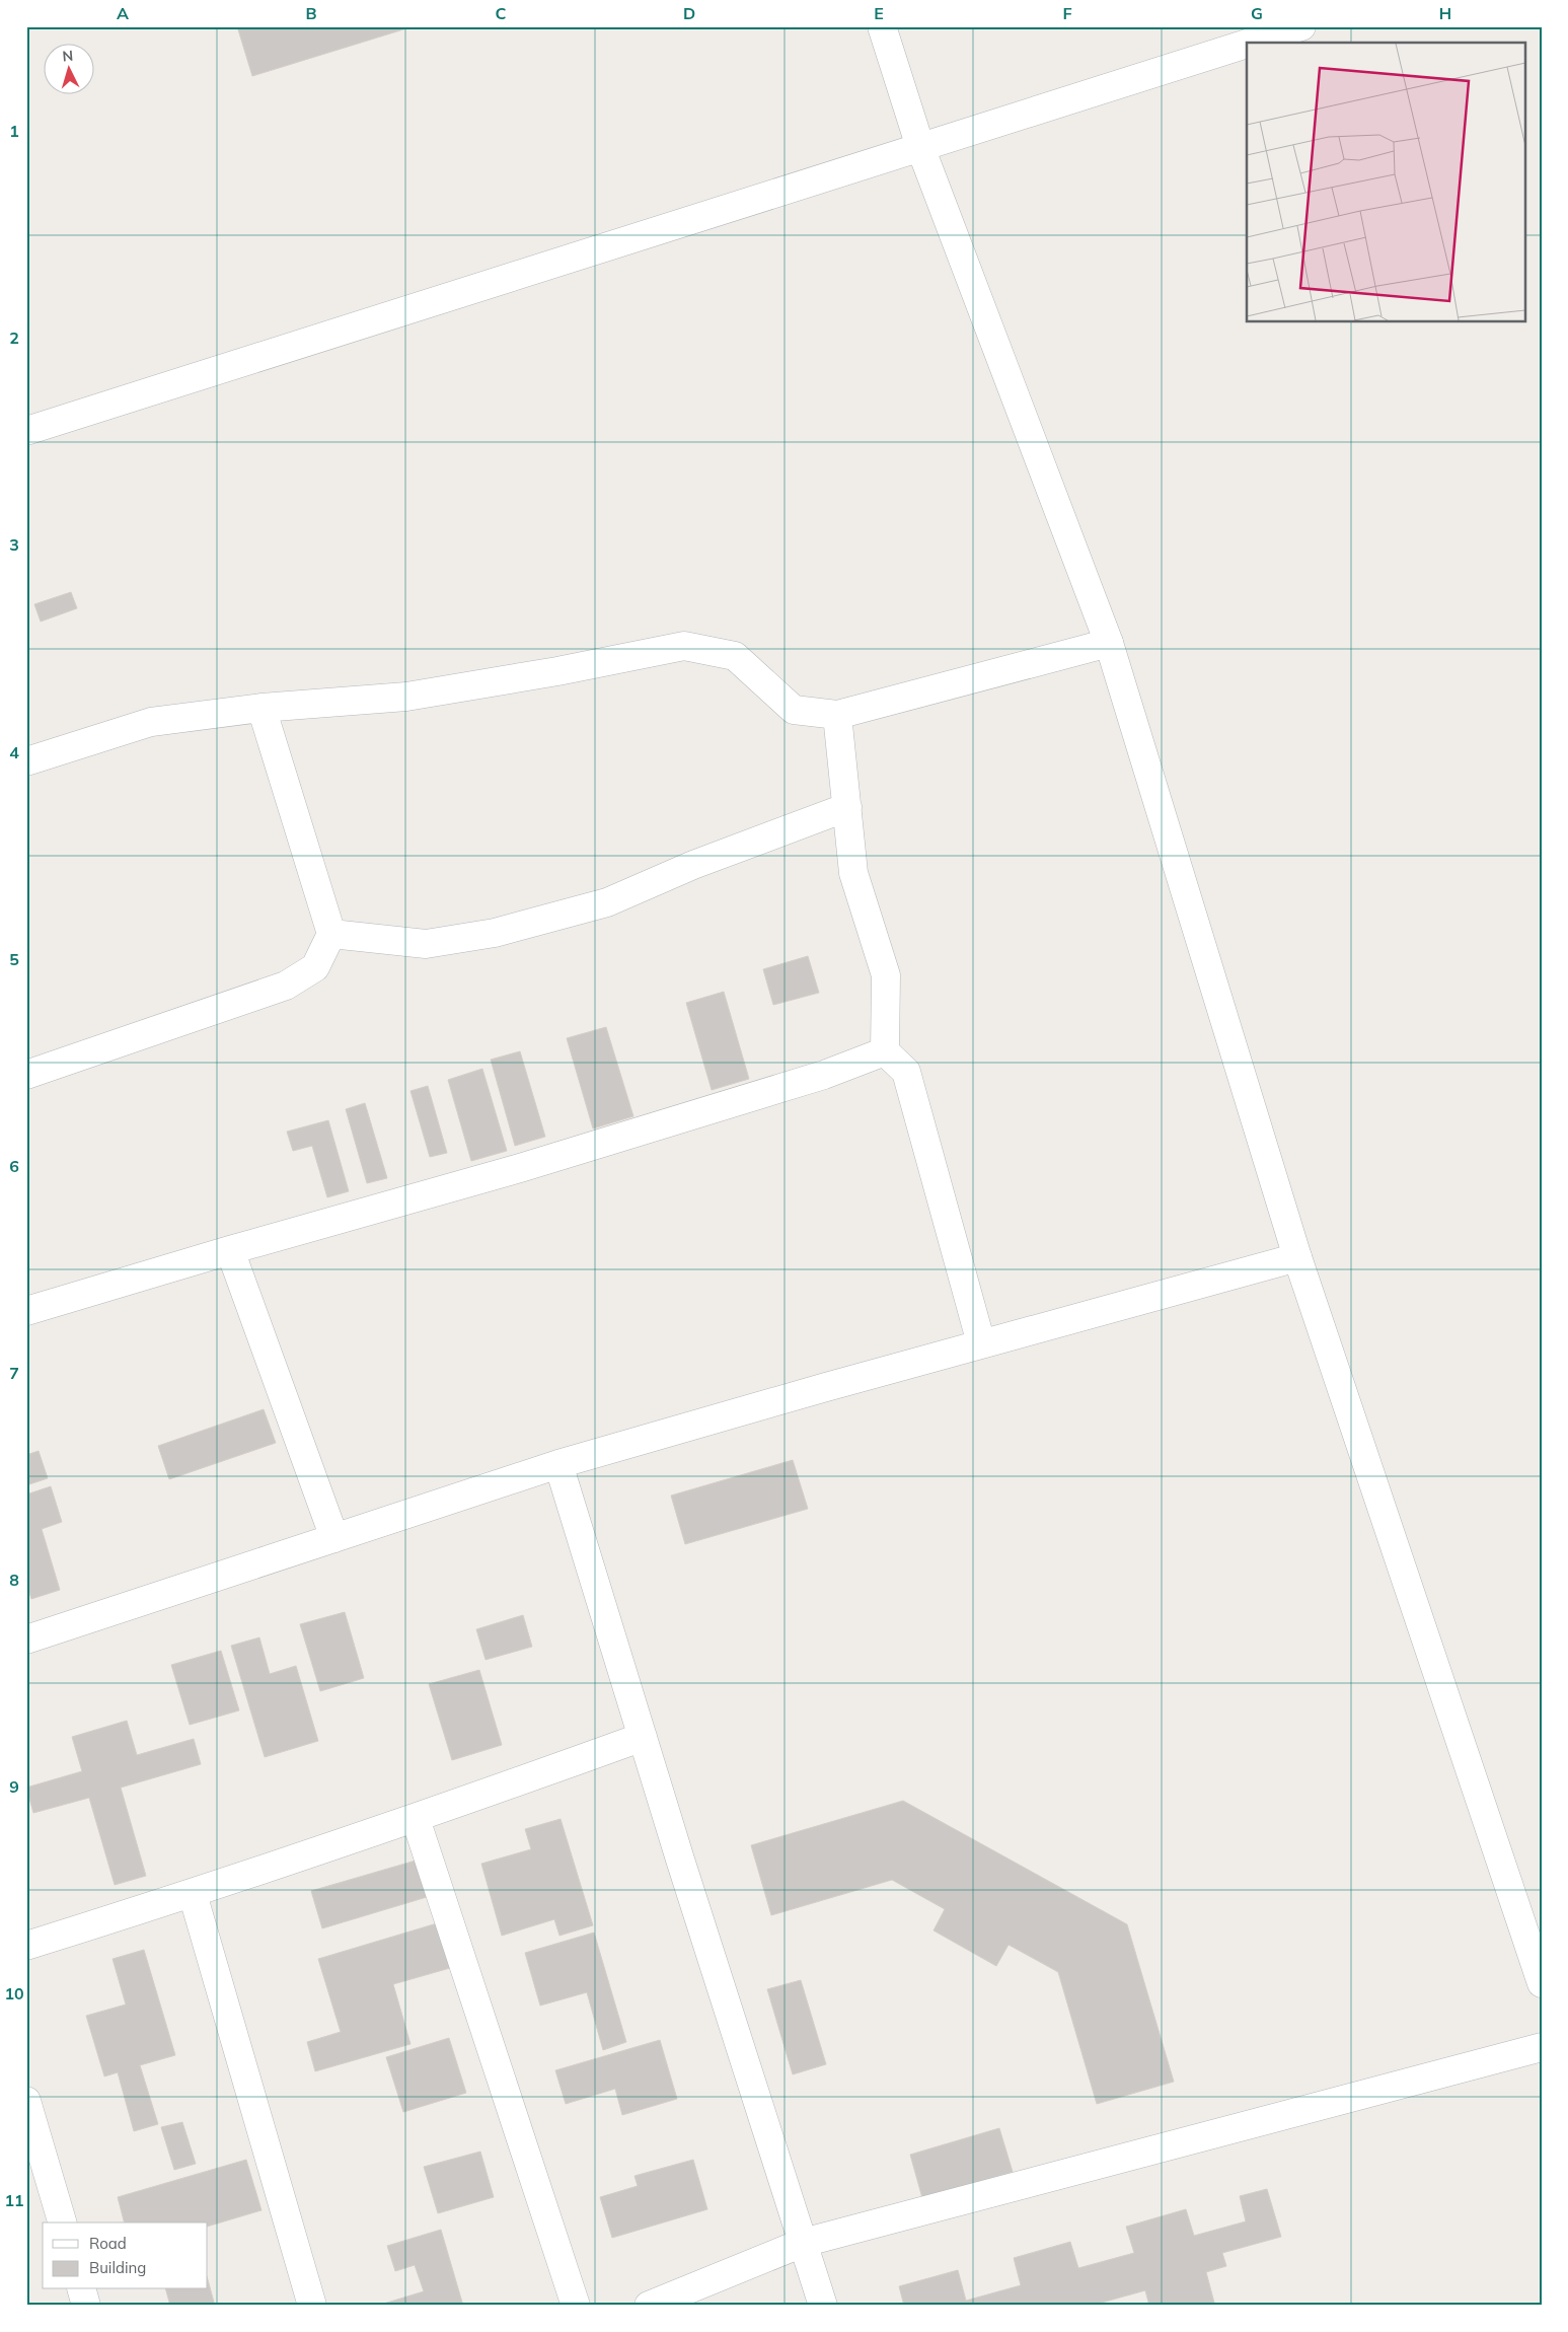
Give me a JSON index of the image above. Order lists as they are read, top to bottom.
{
  "legend": ["Road", "Building"],
  "north": "top",
  "grid": {
    "columns": [
      "A",
      "B",
      "C",
      "D",
      "E",
      "F",
      "G",
      "H"
    ],
    "rows": [
      "1",
      "2",
      "3",
      "4",
      "5",
      "6",
      "7",
      "8",
      "9",
      "10",
      "11"
    ]
  }
}
